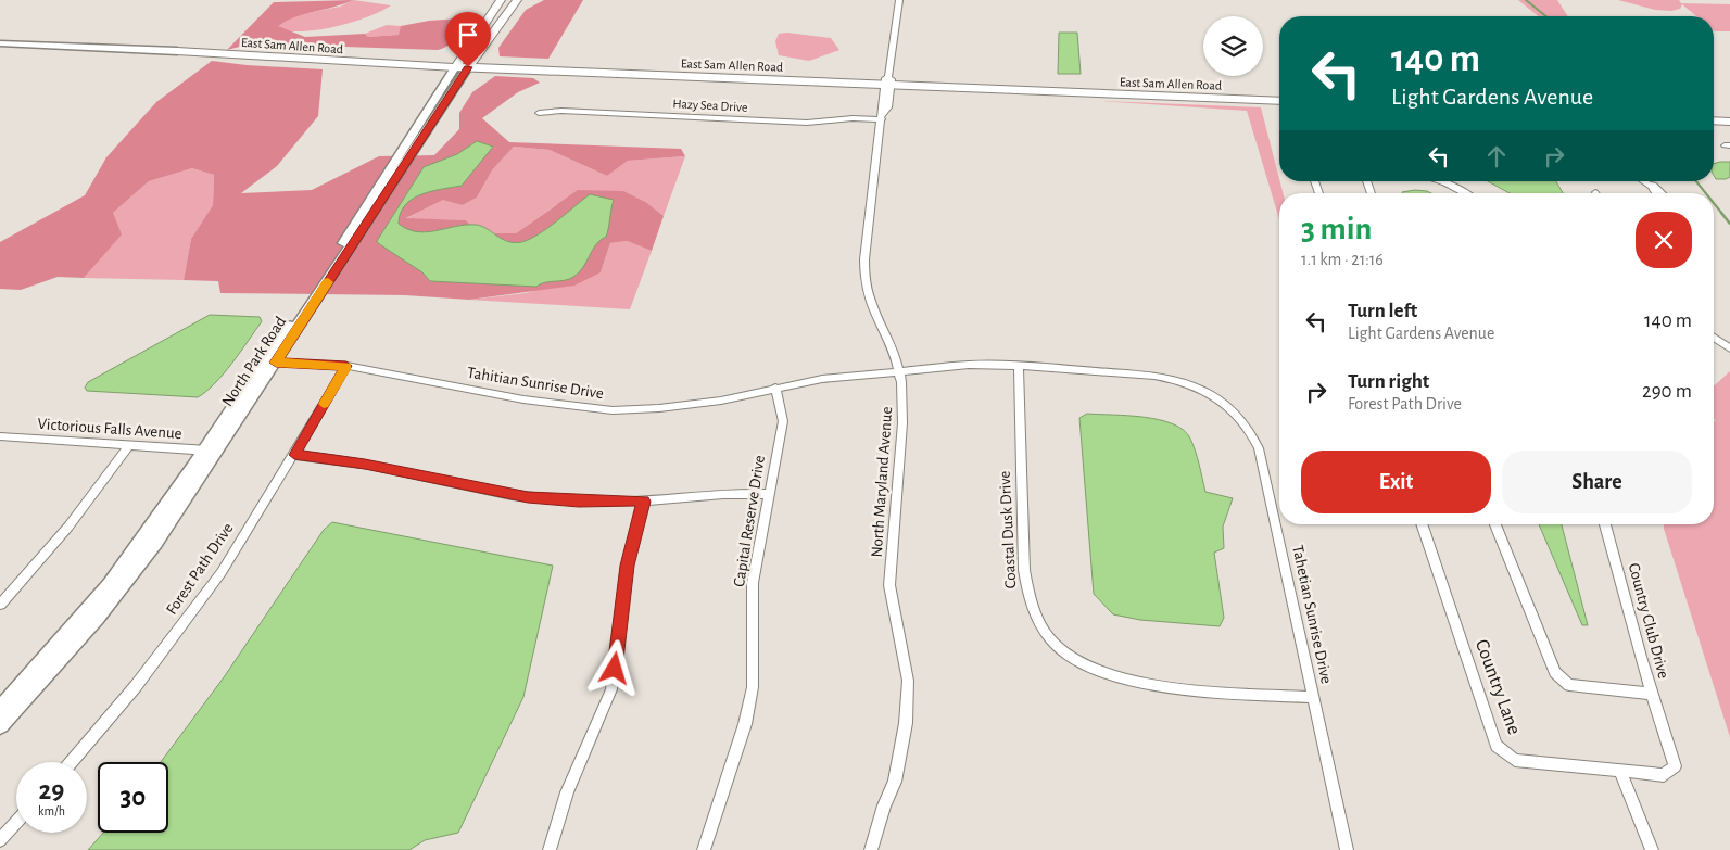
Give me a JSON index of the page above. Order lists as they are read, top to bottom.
{
  "streets": {
    "main road": ["East Sam Allen Road", "North Park Road"],
    "street": [
      "Hazy Sea Drive",
      "Tahitian Sunrise Drive",
      "Victorious Falls Avenue",
      "North Maryland Avenue",
      "Capital Reserve Drive",
      "Coastal Dusk Drive",
      "Forest Path Drive",
      "Tahetian Sunrise Drive",
      "Country Club Drive",
      "Country Lane"
    ]
  },
  "crossings": [
    ["East Sam Allen Road", "North Park Road"],
    ["East Sam Allen Road", "North Maryland Avenue"],
    ["Hazy Sea Drive", "North Maryland Avenue"],
    ["North Park Road", "Tahitian Sunrise Drive"],
    ["North Park Road", "Victorious Falls Avenue"],
    ["Tahitian Sunrise Drive", "North Maryland Avenue"],
    ["Tahitian Sunrise Drive", "Capital Reserve Drive"],
    ["Tahitian Sunrise Drive", "Forest Path Drive"],
    ["Tahitian Sunrise Drive", "Tahetian Sunrise Drive"],
    ["North Maryland Avenue", "Tahetian Sunrise Drive"],
    ["Coastal Dusk Drive", "Tahetian Sunrise Drive"],
    ["Country Club Drive", "Country Lane"]
  ],
  "page": {
    "turn": ["140 m", "Light Gardens Avenue"],
    "heading": ["3 min", "1.1 km · 21:16"],
    "list": [
      {
        "name": "Turn left",
        "note": "Light Gardens Avenue",
        "value": "140 m"
      },
      {
        "name": "Turn right",
        "note": "Forest Path Drive",
        "value": "290 m"
      }
    ],
    "buttons": ["Exit", "Share"],
    "speed": "29 km/h",
    "limit": "30"
  }
}
